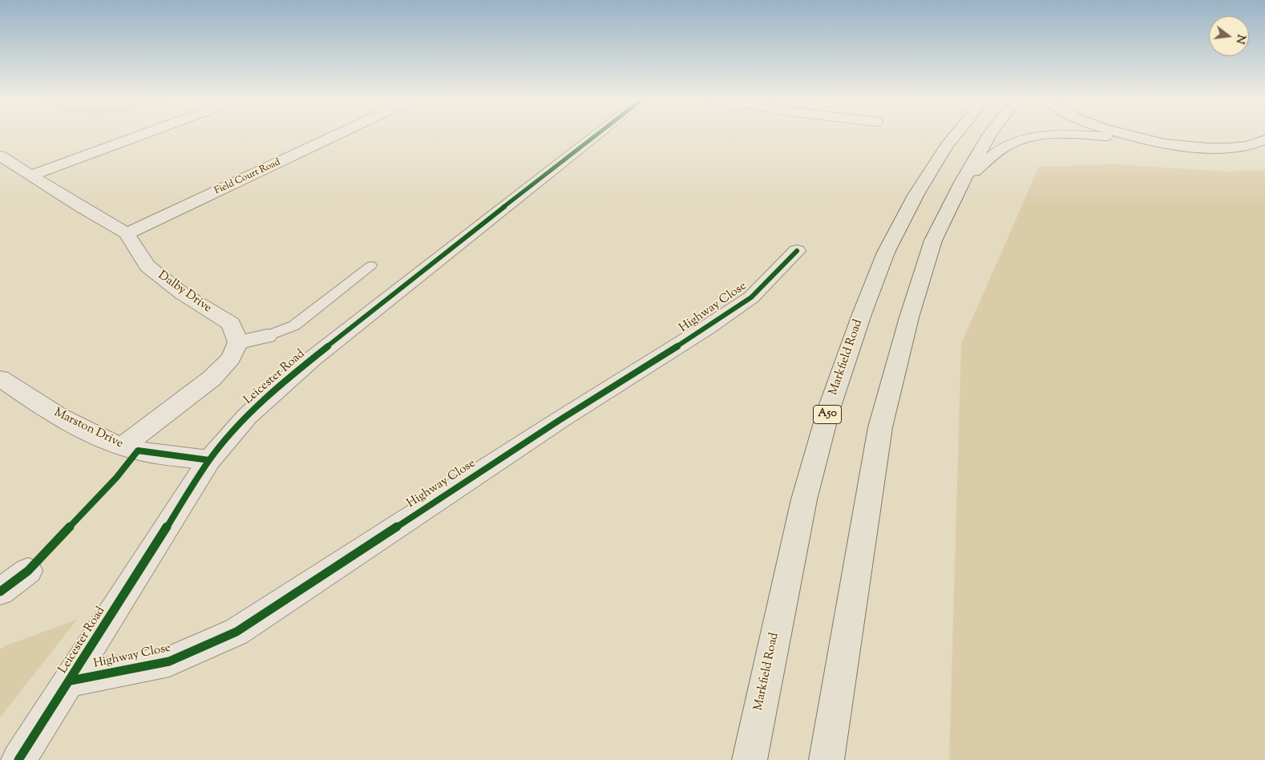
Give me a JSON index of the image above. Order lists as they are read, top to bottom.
{
  "streets": {
    "highway": ["Markfield Road", "A50"],
    "street": [
      "Field Court Road",
      "Dalby Drive",
      "Highway Close",
      "Leicester Road",
      "Marston Drive"
    ]
  },
  "crossings": [
    ["Field Court Road", "Dalby Drive"],
    ["Highway Close", "Leicester Road"],
    ["Leicester Road", "Marston Drive"]
  ],
  "north": "right"
}
